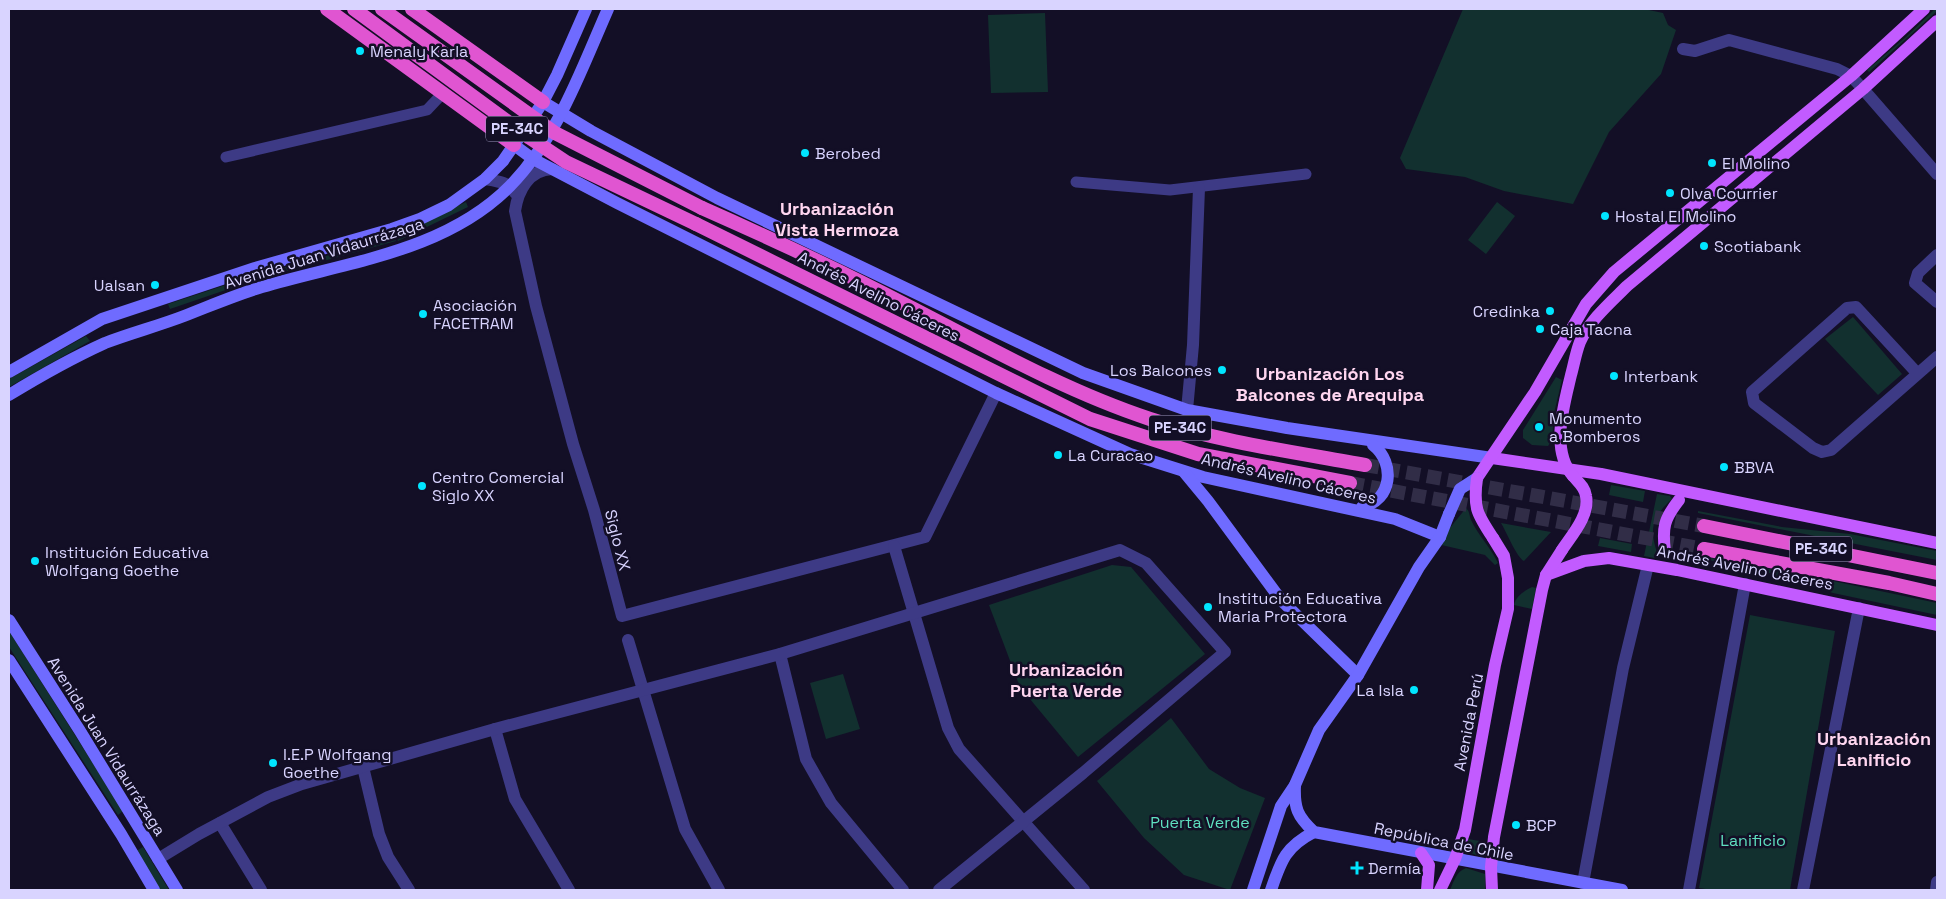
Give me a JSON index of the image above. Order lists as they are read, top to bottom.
{
  "streets": {
    "highway": ["PE-34C", "Andrés Avelino Cáceres"],
    "main road": ["Avenida Juan Vidaurrázaga", "Avenida Perú", "República de Chile"],
    "street": ["Siglo XX"]
  },
  "crossings": [
    ["Avenida Juan Vidaurrázaga", "Andrés Avelino Cáceres"],
    ["Avenida Juan Vidaurrázaga", "Siglo XX"],
    ["Avenida Perú", "República de Chile"]
  ],
  "districts": [
    "Urbanización Vista Hermoza",
    "Urbanización Los Balcones de Arequipa",
    "Urbanización Puerta Verde",
    "Urbanización Lanificio"
  ],
  "parks": ["Puerta Verde", "Lanificio"],
  "places": {
    "other": [
      "Menaly Karla",
      "Berobed",
      "El Molino",
      "Olva Courrier",
      "Hostal El Molino",
      "Scotiabank",
      "Ualsan",
      "Credinka",
      "Asociación FACETRAM",
      "Caja Tacna",
      "Los Balcones",
      "Interbank",
      "Monumento a Bomberos",
      "La Curacao",
      "BBVA",
      "Centro Comercial Siglo XX",
      "Institución Educativa Wolfgang Goethe",
      "Institución Educativa Maria Protectora",
      "La Isla",
      "I.E.P Wolfgang Goethe",
      "BCP"
    ],
    "health": ["Dermía"]
  }
}
